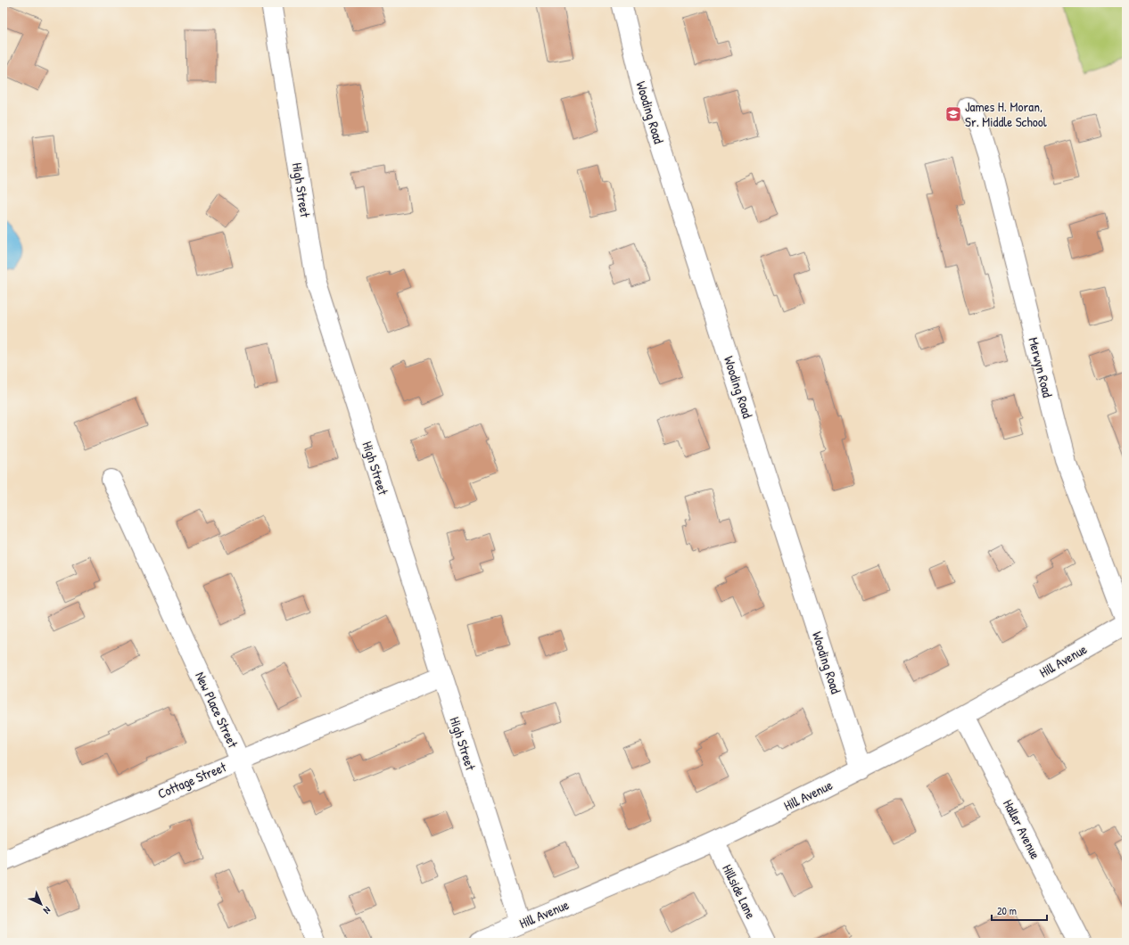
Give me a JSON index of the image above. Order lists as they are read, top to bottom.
{
  "streets": {
    "street": [
      "Wooding Road",
      "High Street",
      "Merwyn Road",
      "Hill Avenue",
      "New Place Street",
      "Cottage Street",
      "Haller Avenue",
      "Hillside Lane"
    ]
  },
  "crossings": [
    ["Wooding Road", "Hill Avenue"],
    ["High Street", "Hill Avenue"],
    ["High Street", "Cottage Street"],
    ["Merwyn Road", "Hill Avenue"],
    ["Hill Avenue", "Haller Avenue"],
    ["Hill Avenue", "Hillside Lane"],
    ["New Place Street", "Cottage Street"]
  ],
  "places": {
    "school or university": ["James H. Moran, Sr. Middle School"]
  },
  "scale_bar": "20 m",
  "north": "bottom right"
}
